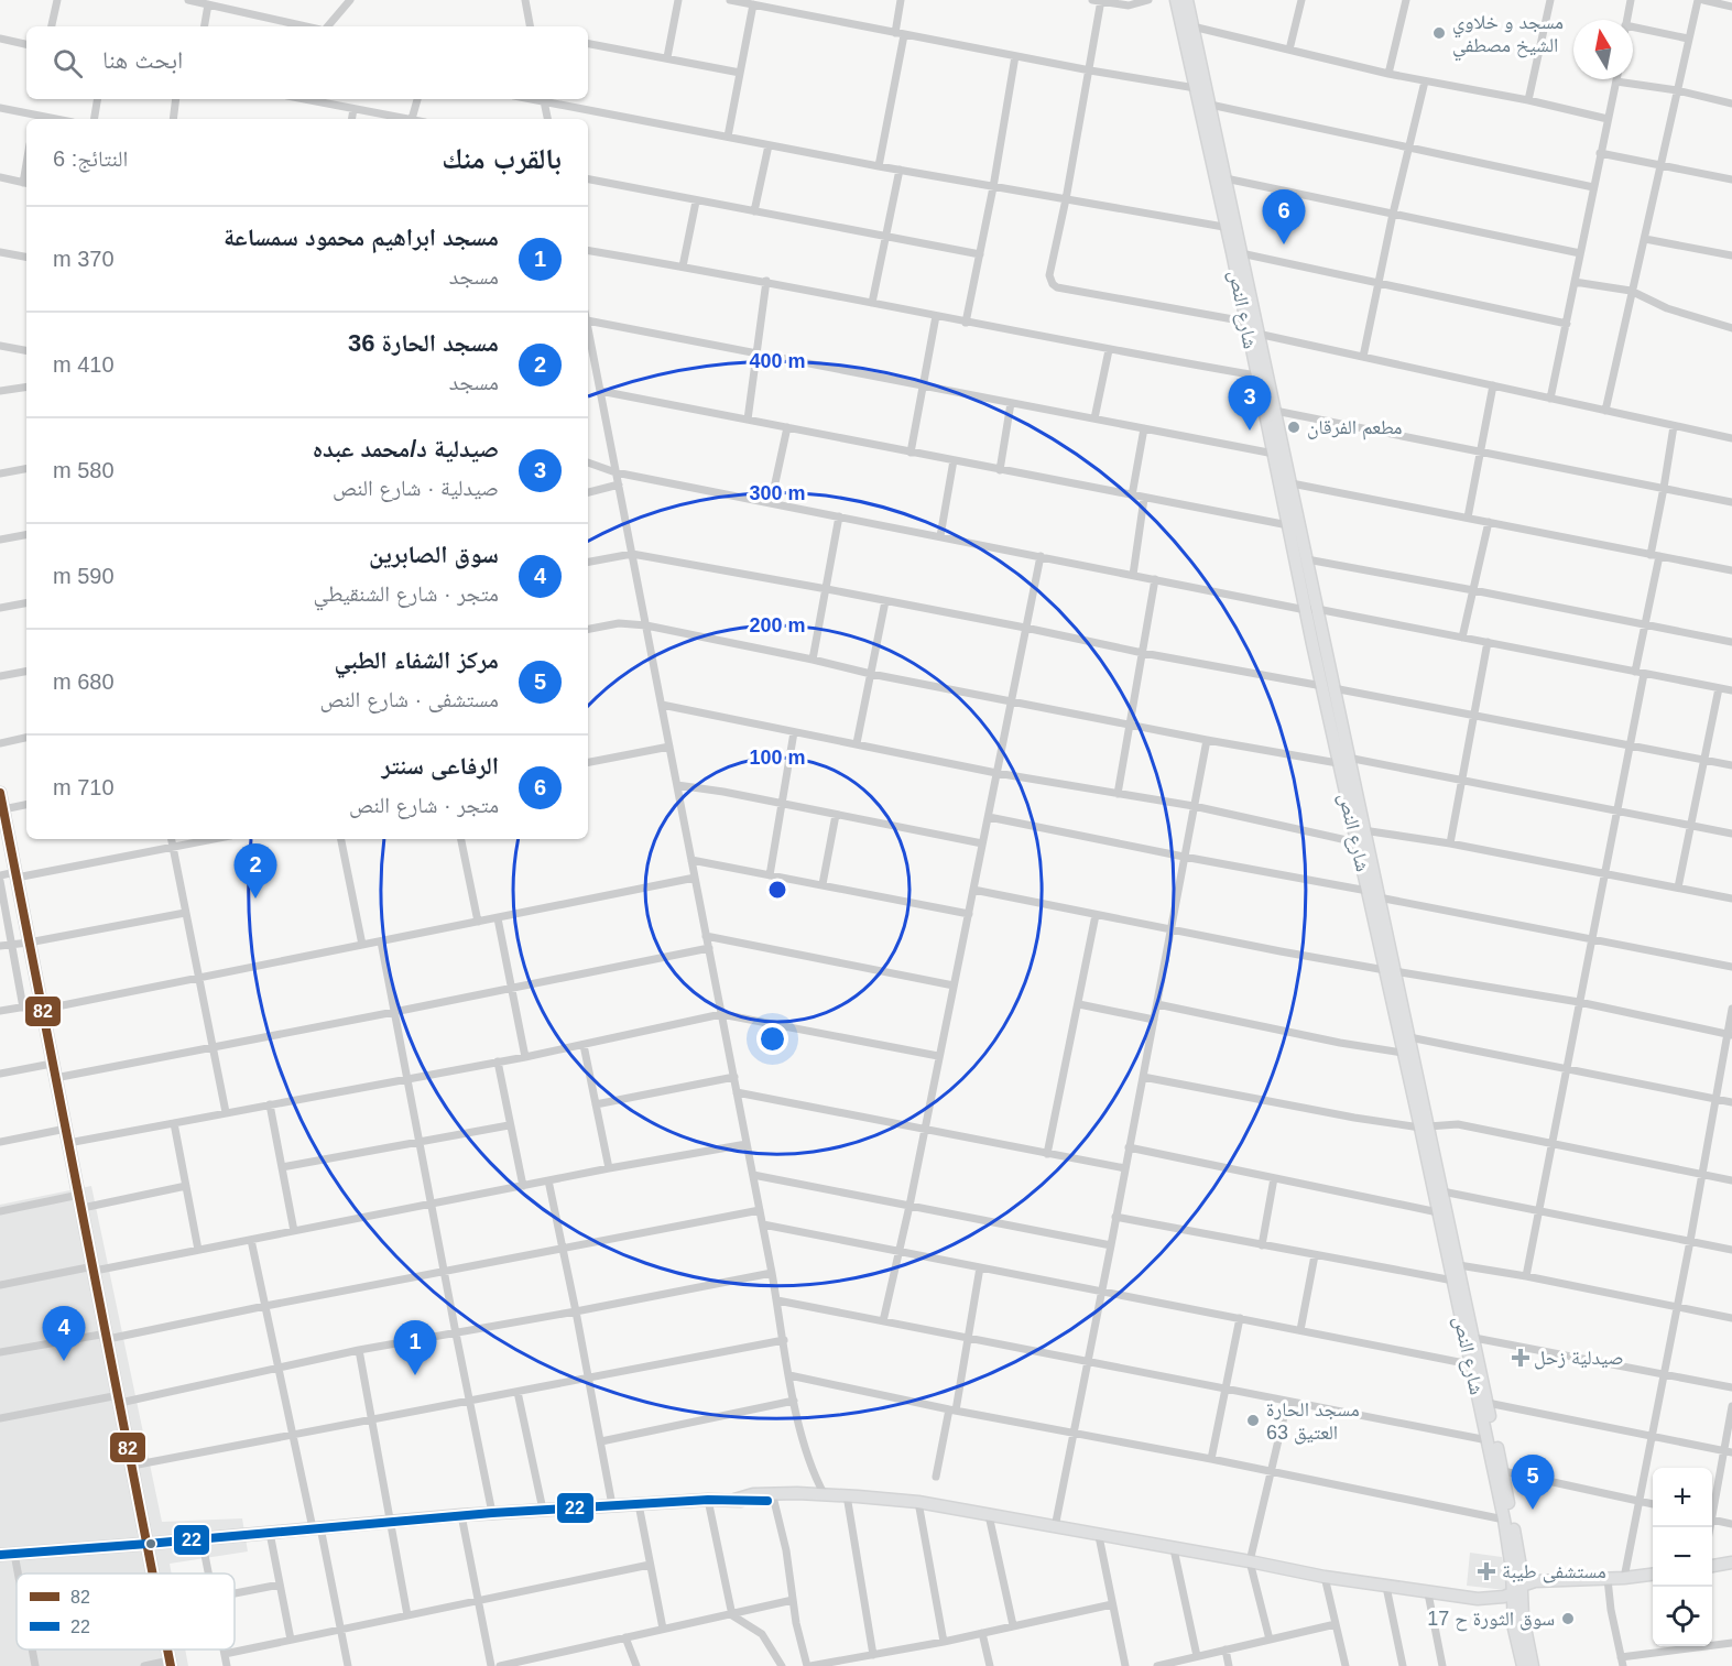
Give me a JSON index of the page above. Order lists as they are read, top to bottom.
{
  "streets": {
    "main road": ["شارع النص"]
  },
  "places": {
    "other": [
      "مسجد و خلاوي الشيخ مصطفي",
      "مطعم الفرقان",
      "مسجد الحارة 63 العتيق",
      "سوق الثورة ح 17"
    ],
    "health": ["صيدلية زحل", "مستشفى طيبة"]
  },
  "lines": ["transit line 82", "transit line 22"],
  "legend": ["82", "22"],
  "north": "top",
  "page": {
    "search": "ابحث هنا",
    "heading": ["بالقرب منك", "النتائج: 6"],
    "pins": [
      "6",
      "3",
      "2",
      "4",
      "1",
      "5"
    ],
    "list": [
      {
        "mark": "1",
        "name": "مسجد ابراهيم محمود سمساعة",
        "note": "مسجد",
        "value": "370 m"
      },
      {
        "mark": "2",
        "name": "مسجد الحارة 36",
        "note": "مسجد",
        "value": "410 m"
      },
      {
        "mark": "3",
        "name": "صيدلية د/محمد عبده",
        "note": "صيدلية · شارع النص",
        "value": "580 m"
      },
      {
        "mark": "4",
        "name": "سوق الصابرين",
        "note": "متجر · شارع الشنقيطي",
        "value": "590 m"
      },
      {
        "mark": "5",
        "name": "مركز الشفاء الطبي",
        "note": "مستشفى · شارع النص",
        "value": "680 m"
      },
      {
        "mark": "6",
        "name": "الرفاعى سنتر",
        "note": "متجر · شارع النص",
        "value": "710 m"
      }
    ],
    "map_buttons": ["+", "−"]
  },
  "rings": [
    "400 m",
    "300 m",
    "200 m",
    "100 m"
  ]
}
